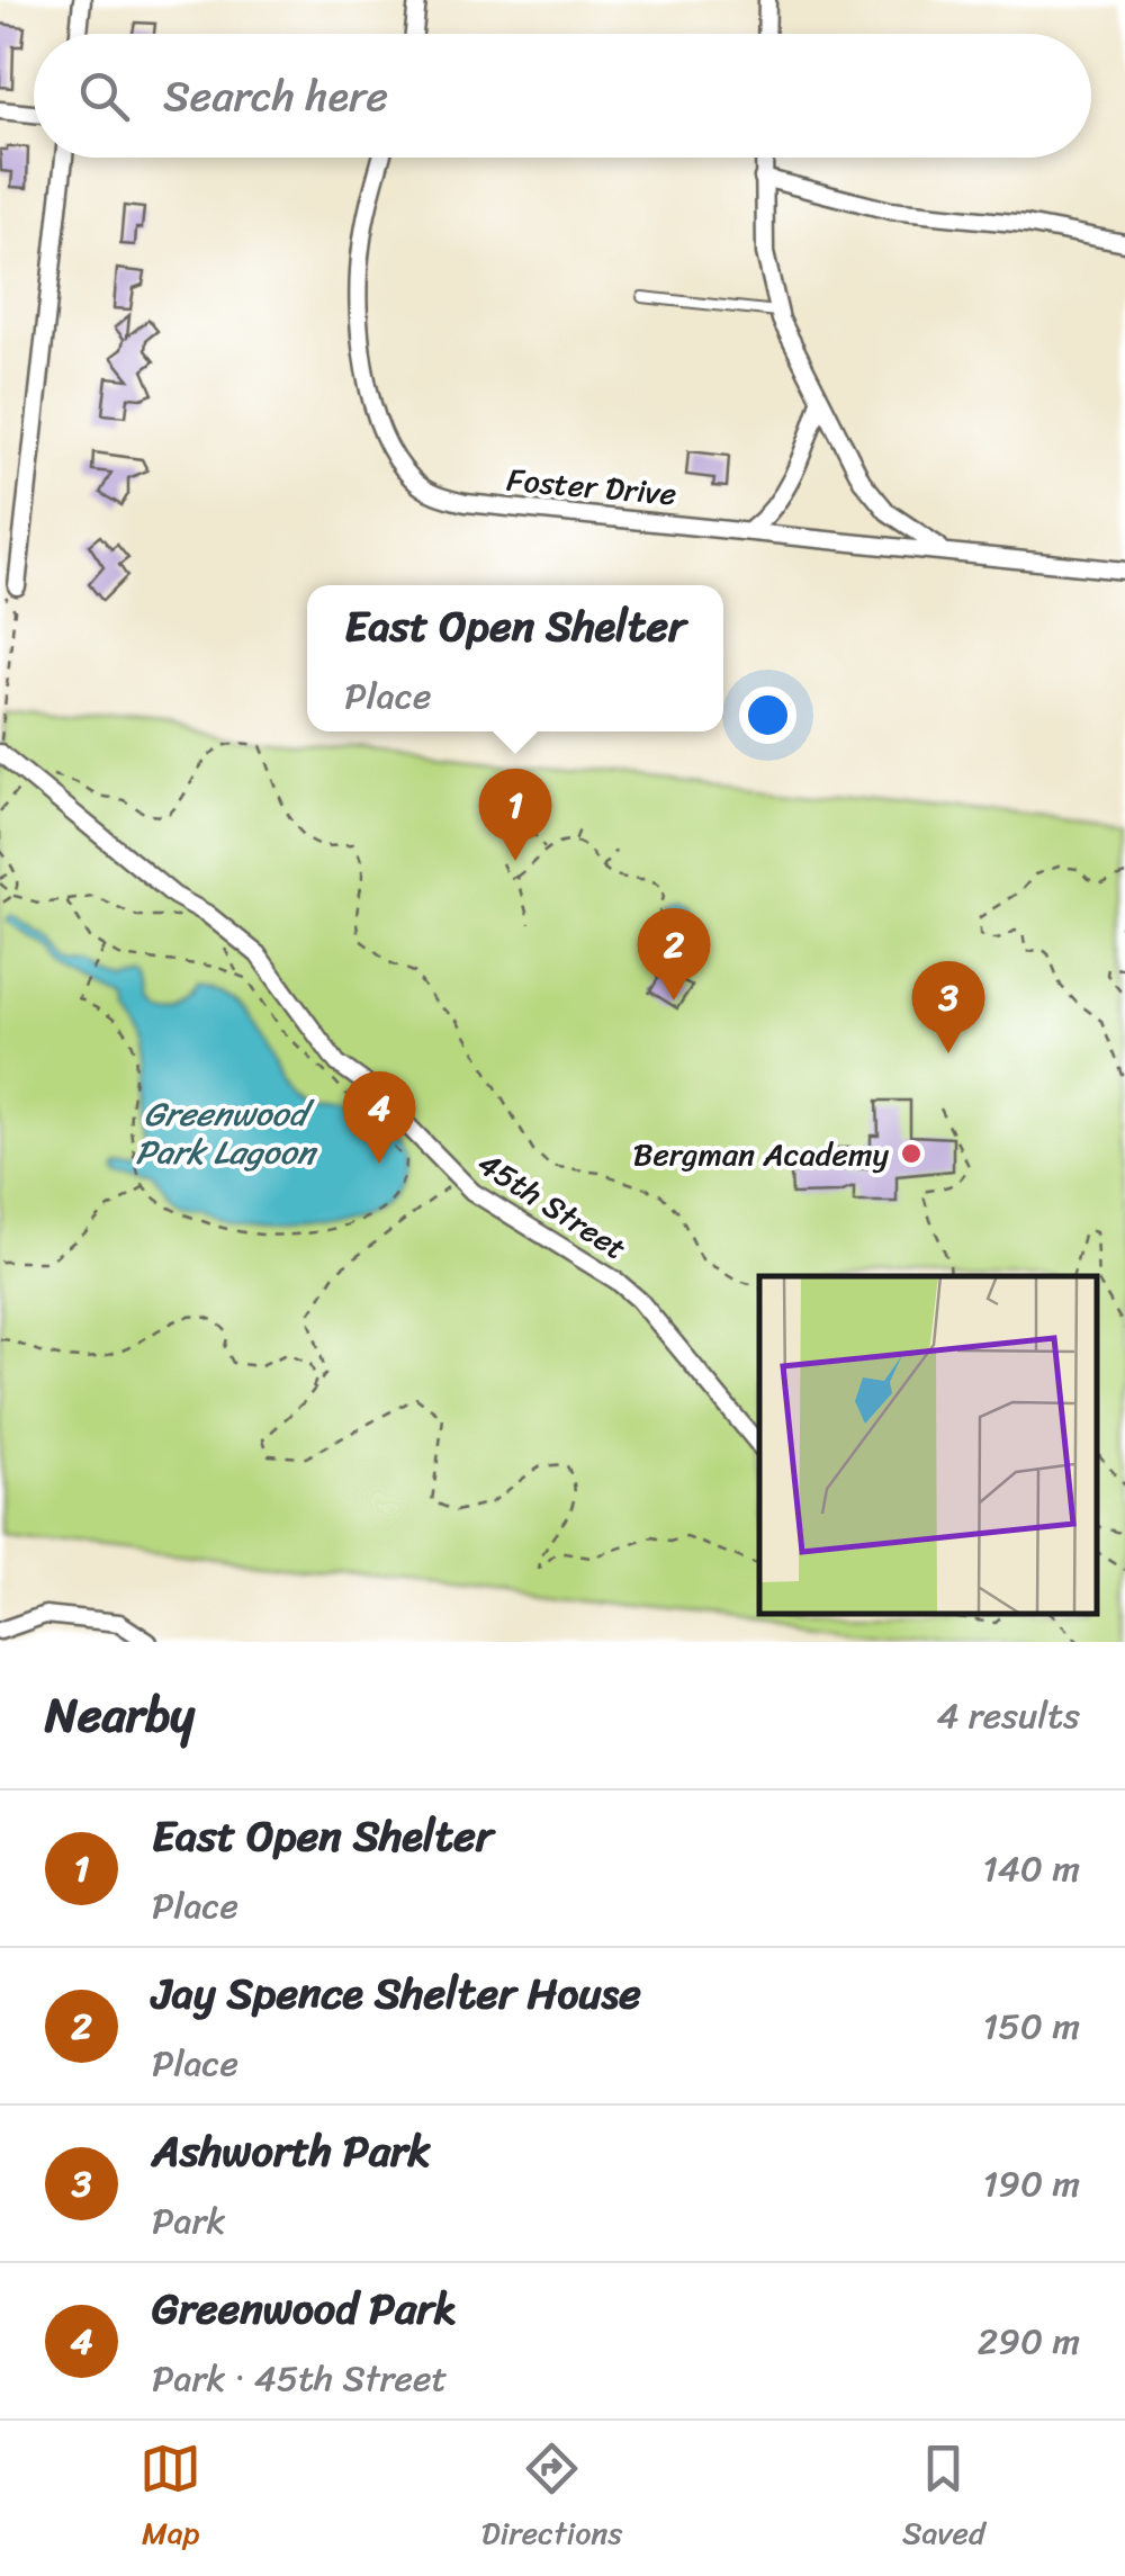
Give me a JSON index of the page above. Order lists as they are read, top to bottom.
{
  "streets": {
    "street": ["Foster Drive", "45th Street"]
  },
  "water": ["Greenwood Park Lagoon"],
  "places": ["Bergman Academy"],
  "page": {
    "search": "Search here",
    "popup": ["East Open Shelter", "Place"],
    "pins": [
      "1",
      "2",
      "3",
      "4"
    ],
    "heading": ["Nearby", "4 results"],
    "list": [
      {
        "mark": "1",
        "name": "East Open Shelter",
        "note": "Place",
        "value": "140 m"
      },
      {
        "mark": "2",
        "name": "Jay Spence Shelter House",
        "note": "Place",
        "value": "150 m"
      },
      {
        "mark": "3",
        "name": "Ashworth Park",
        "note": "Park",
        "value": "190 m"
      },
      {
        "mark": "4",
        "name": "Greenwood Park",
        "note": "Park · 45th Street",
        "value": "290 m"
      }
    ],
    "nav": ["Map", "Directions", "Saved"]
  }
}
